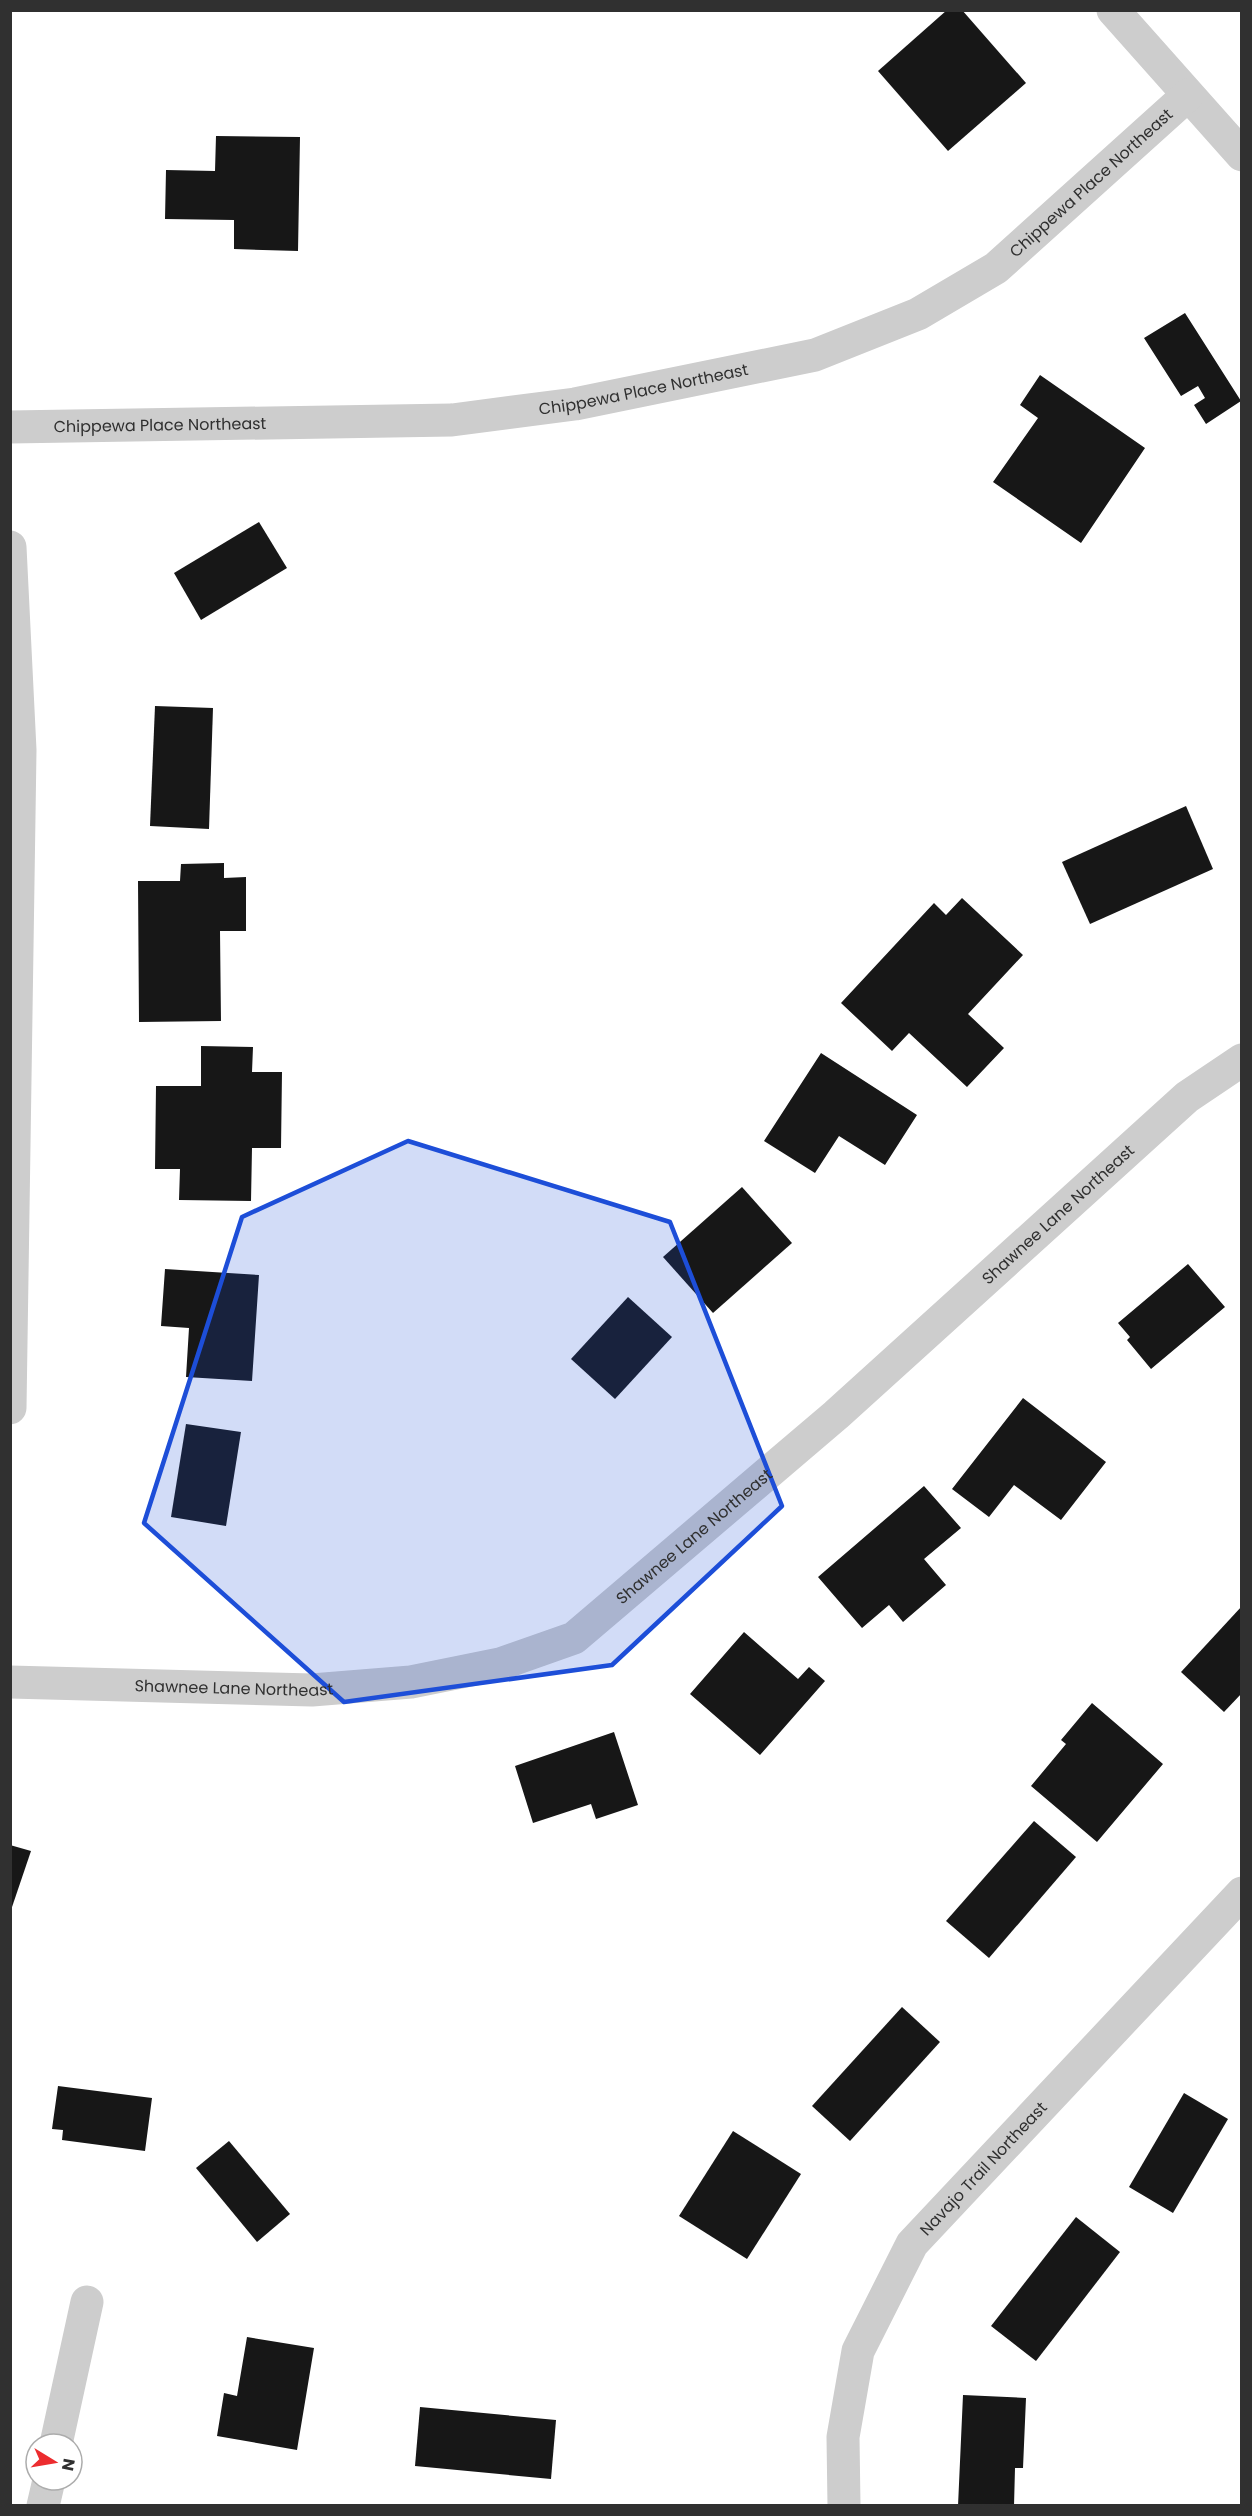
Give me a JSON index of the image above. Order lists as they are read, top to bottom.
{
  "streets": {
    "street": ["Chippewa Place Northeast", "Shawnee Lane Northeast", "Navajo Trail Northeast"]
  },
  "north": "right"
}
